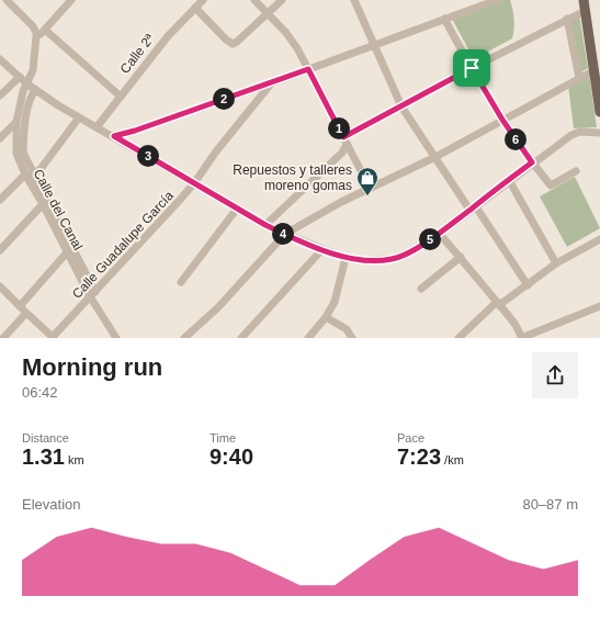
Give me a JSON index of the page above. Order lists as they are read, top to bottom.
{
  "streets": {
    "street": ["Calle 2ª", "Calle del Canal", "Calle Guadalupe García"]
  },
  "crossings": [
    ["Calle del Canal", "Calle Guadalupe García"]
  ],
  "places": {
    "shop": ["Repuestos y talleres moreno gomas"]
  },
  "page": {
    "pins": [
      "2",
      "1",
      "6",
      "3",
      "4",
      "5"
    ],
    "heading": ["Morning run", "06:42"],
    "stats": [
      ["Distance", "1.31 km"],
      ["Time", "9:40"],
      ["Pace", "7:23 /km"]
    ],
    "chart": ["Elevation", "80–87 m"]
  }
}
